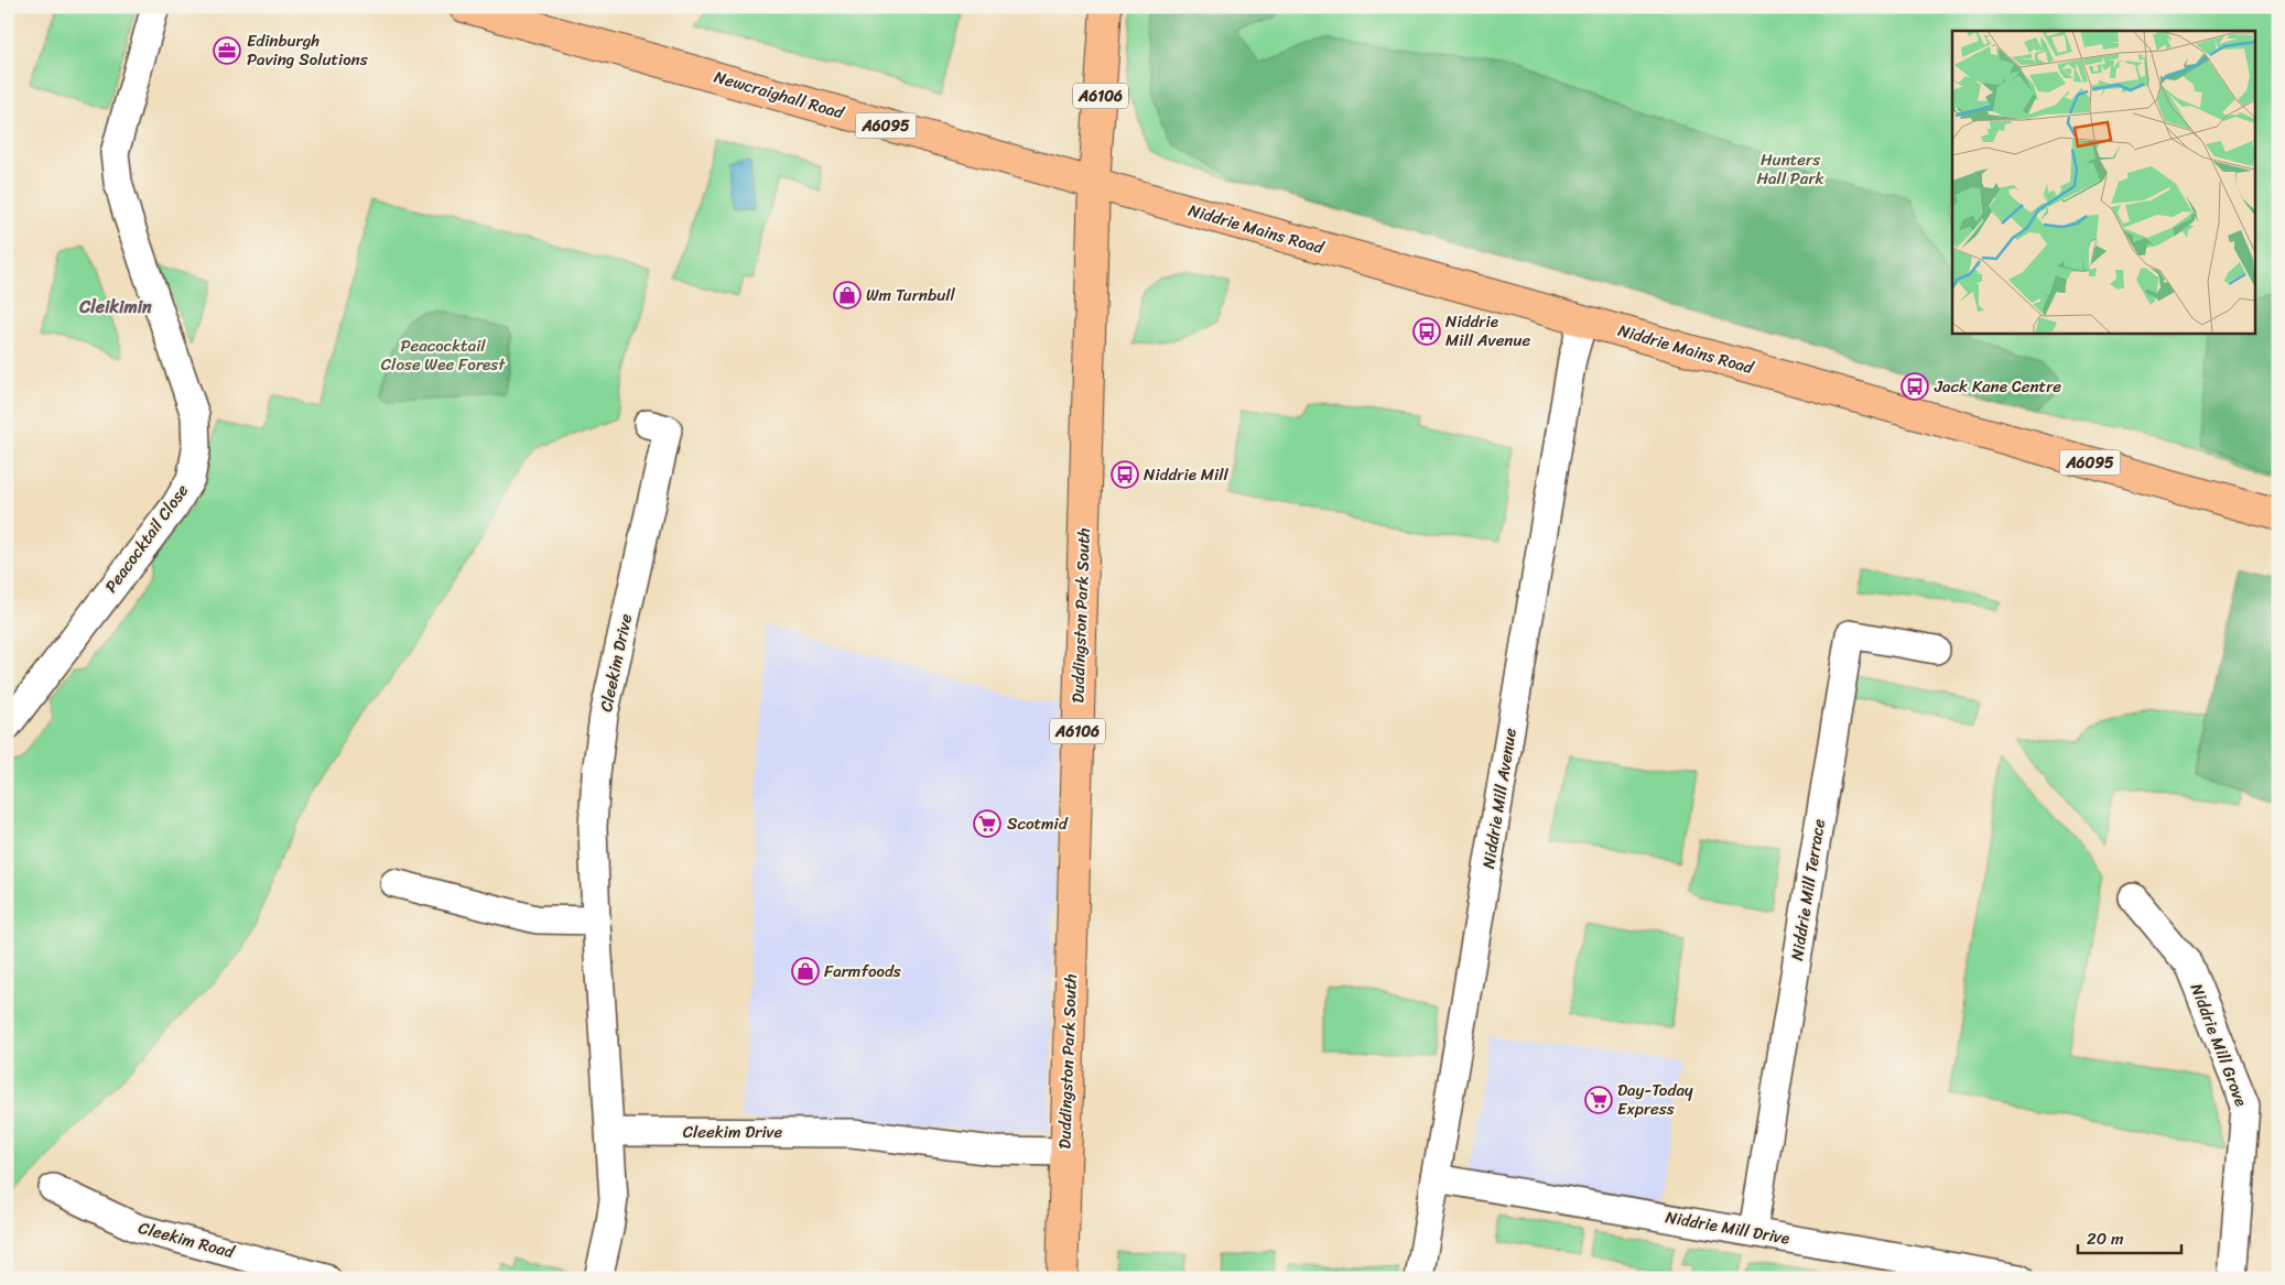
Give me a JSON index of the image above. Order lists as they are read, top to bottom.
{
  "streets": {
    "main road": [
      "Newcraighall Road",
      "A6106",
      "A6095",
      "Niddrie Mains Road",
      "Duddingston Park South"
    ],
    "street": [
      "Peacocktail Close",
      "Cleekim Drive",
      "Niddrie Mill Avenue",
      "Niddrie Mill Terrace",
      "Niddrie Mill Grove",
      "Niddrie Mill Drive",
      "Cleekim Road"
    ]
  },
  "crossings": [
    ["Newcraighall Road", "A6106"],
    ["Newcraighall Road", "Niddrie Mains Road"],
    ["Newcraighall Road", "Duddingston Park South"],
    ["A6106", "Niddrie Mains Road"],
    ["A6106", "Duddingston Park South"],
    ["Niddrie Mains Road", "Duddingston Park South"],
    ["Niddrie Mains Road", "Niddrie Mill Avenue"],
    ["Duddingston Park South", "Cleekim Drive"],
    ["Niddrie Mill Avenue", "Niddrie Mill Drive"],
    ["Niddrie Mill Terrace", "Niddrie Mill Drive"]
  ],
  "districts": ["Cleikimin"],
  "parks": ["Hunters Hall Park", "Peacocktail Close Wee Forest"],
  "places": {
    "office": ["Edinburgh Paving Solutions"],
    "shop": ["Wm Turnbull", "Farmfoods"],
    "bus stop": ["Niddrie Mill Avenue", "Jack Kane Centre", "Niddrie Mill"],
    "supermarket": ["Scotmid", "Day-Today Express"]
  },
  "scale_bar": "20 m"
}
